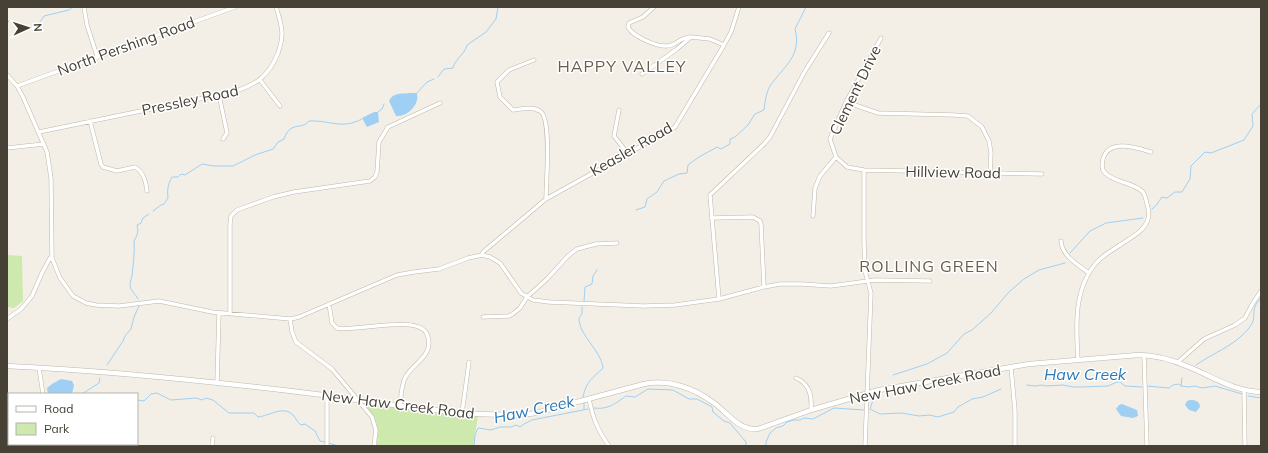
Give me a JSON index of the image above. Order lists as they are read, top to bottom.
{
  "streets": {
    "street": [
      "North Pershing Road",
      "Clement Drive",
      "Pressley Road",
      "Keasler Road",
      "Hillview Road",
      "New Haw Creek Road"
    ]
  },
  "crossings": [
    ["Clement Drive", "Hillview Road"]
  ],
  "districts": ["HAPPY VALLEY", "ROLLING GREEN"],
  "water": ["Haw Creek"],
  "legend": ["Road", "Park"],
  "north": "right"
}
